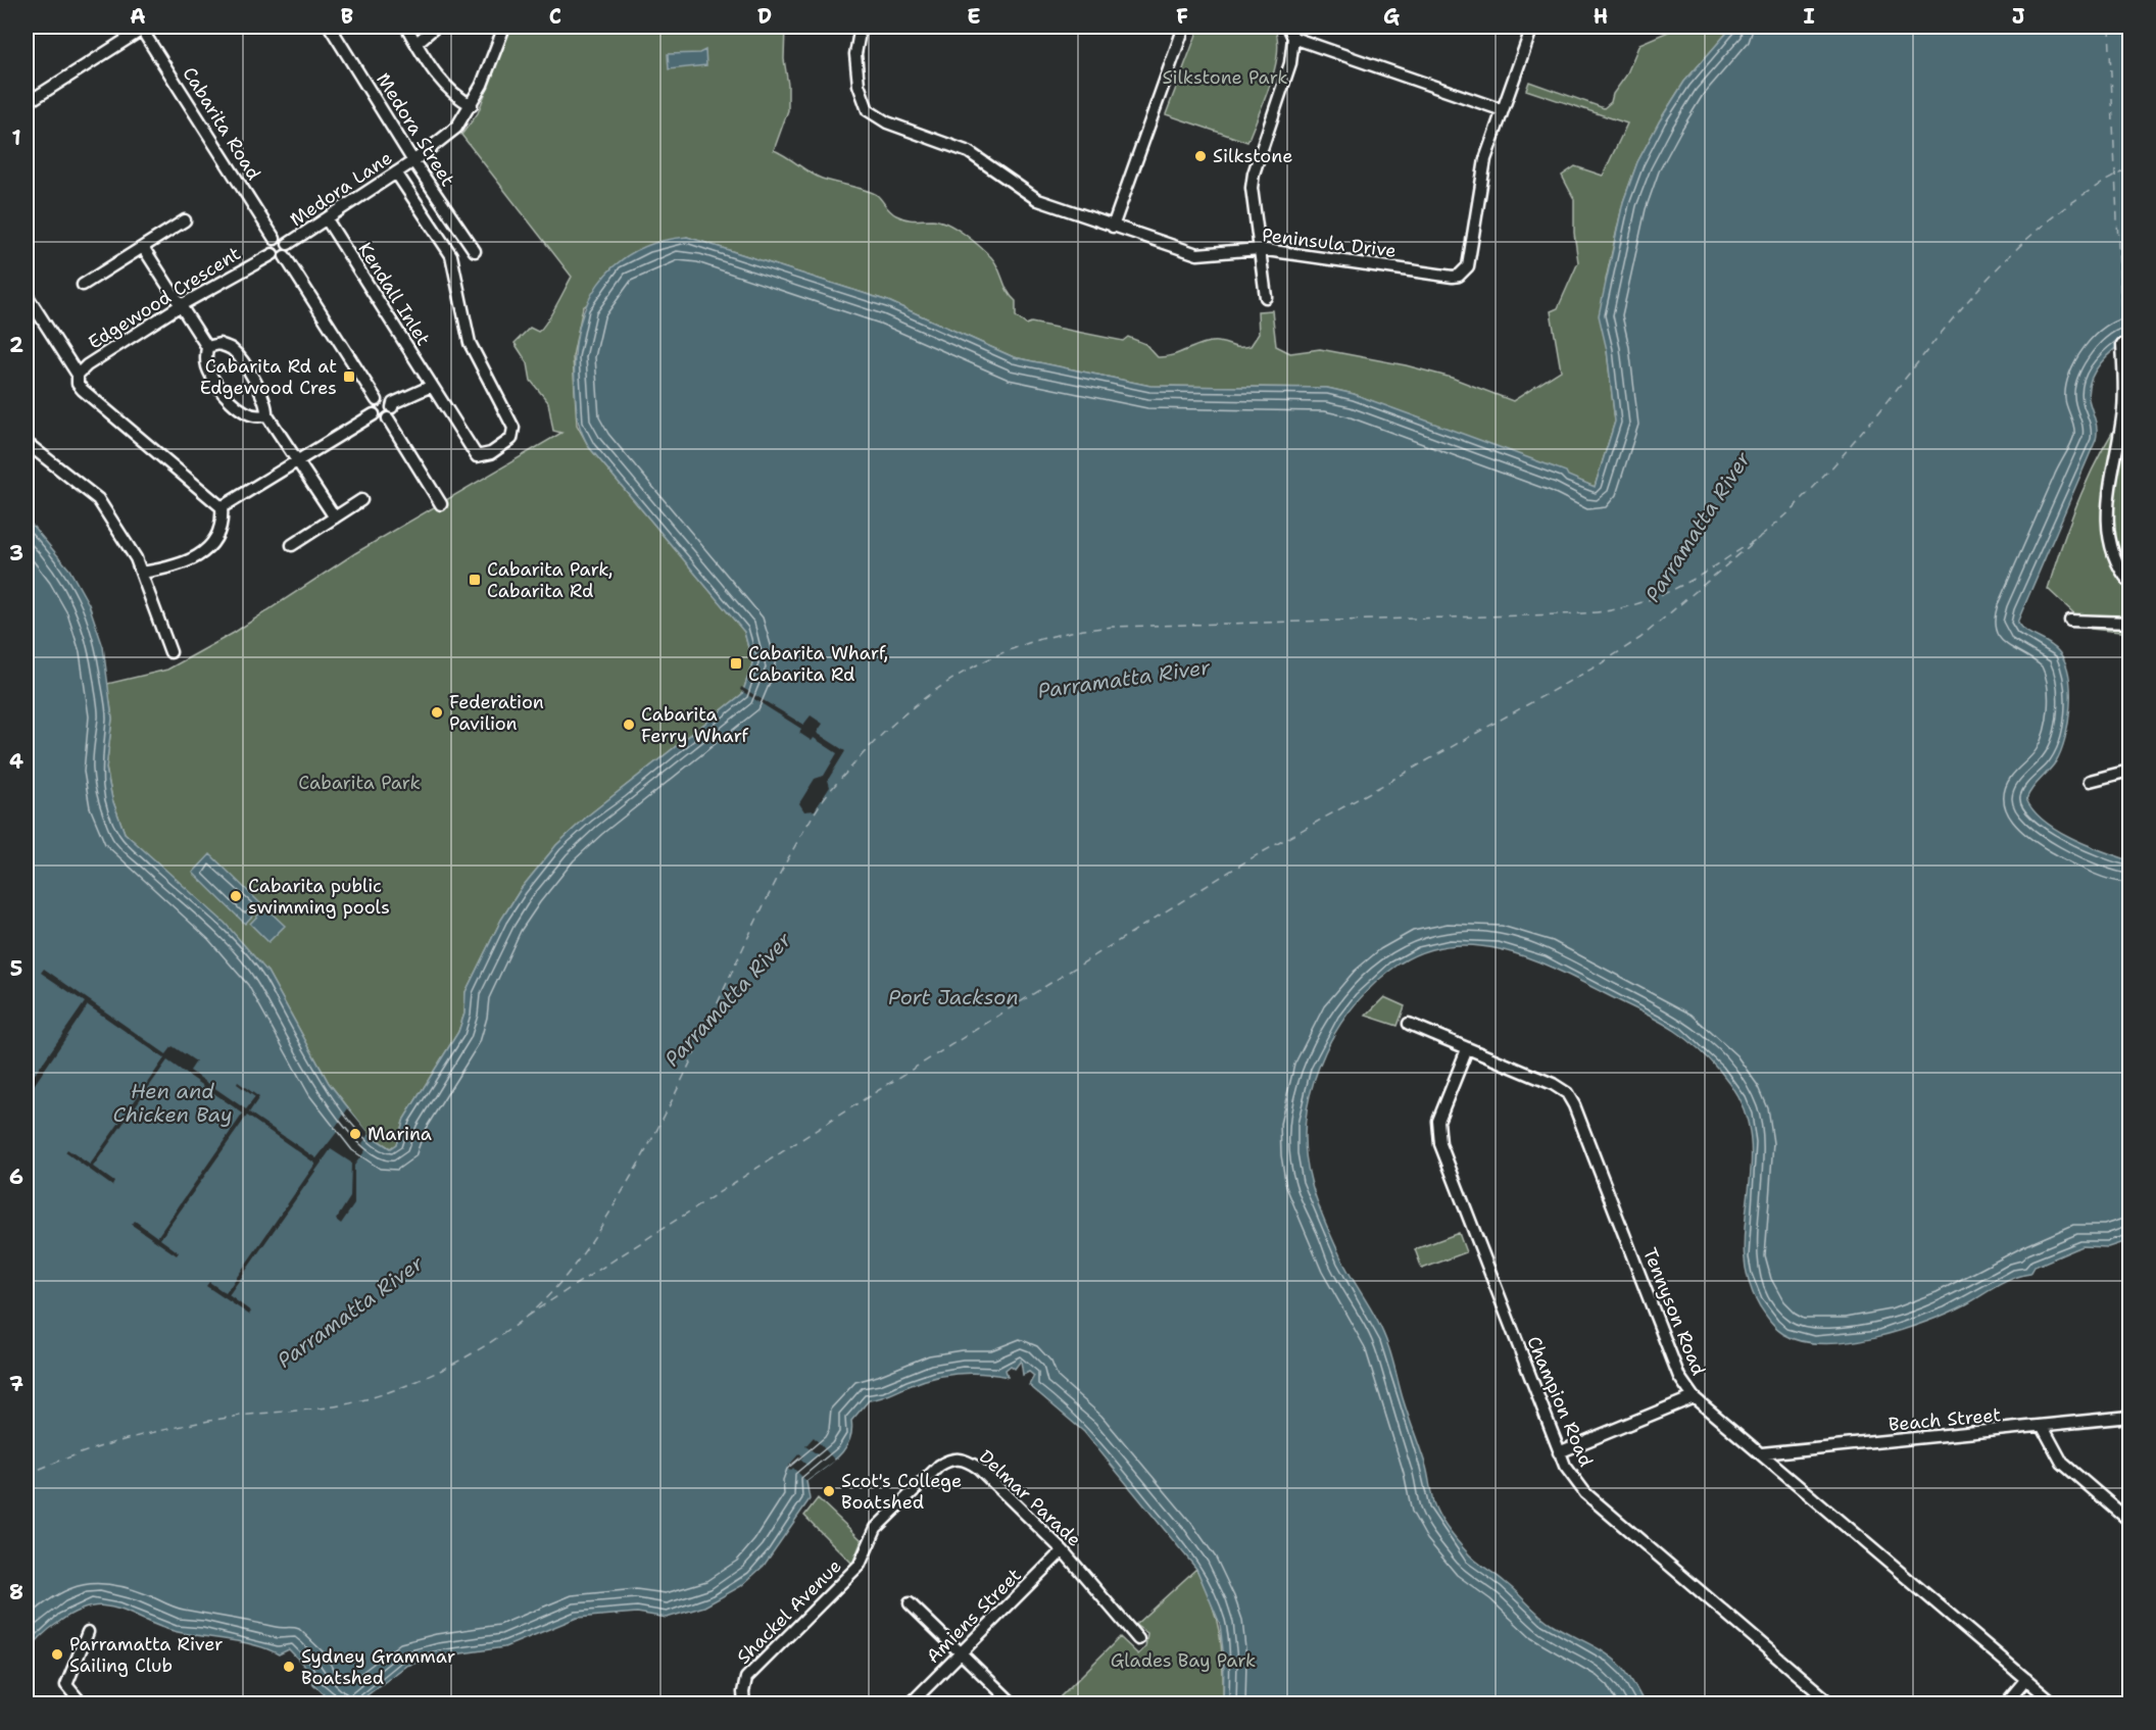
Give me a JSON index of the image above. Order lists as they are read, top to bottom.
{
  "streets": {
    "street": [
      "Cabarita Road",
      "Medora Street",
      "Medora Lane",
      "Peninsula Drive",
      "Kendall Inlet",
      "Edgewood Crescent",
      "Tennyson Road",
      "Champion Road",
      "Beach Street",
      "Delmar Parade",
      "Shackel Avenue",
      "Amiens Street"
    ]
  },
  "crossings": [
    ["Cabarita Road", "Medora Lane"],
    ["Cabarita Road", "Edgewood Crescent"],
    ["Medora Street", "Medora Lane"],
    ["Medora Lane", "Kendall Inlet"],
    ["Medora Lane", "Edgewood Crescent"],
    ["Tennyson Road", "Champion Road"],
    ["Tennyson Road", "Beach Street"],
    ["Delmar Parade", "Shackel Avenue"],
    ["Delmar Parade", "Amiens Street"]
  ],
  "water": ["Parramatta River", "Port Jackson", "Hen and Chicken Bay"],
  "parks": ["Silkstone Park", "Cabarita Park", "Glades Bay Park"],
  "places": {
    "other": [
      "Silkstone",
      "Federation Pavilion",
      "Cabarita Ferry Wharf",
      "Cabarita public swimming pools",
      "Marina",
      "Scot's College Boatshed",
      "Parramatta River Sailing Club",
      "Sydney Grammar Boatshed"
    ],
    "transit": ["Cabarita Rd at Edgewood Cres", "Cabarita Park, Cabarita Rd", "Cabarita Wharf, Cabarita Rd"]
  },
  "grid": {
    "columns": [
      "A",
      "B",
      "C",
      "D",
      "E",
      "F",
      "G",
      "H",
      "I",
      "J"
    ],
    "rows": [
      "1",
      "2",
      "3",
      "4",
      "5",
      "6",
      "7",
      "8"
    ]
  }
}
